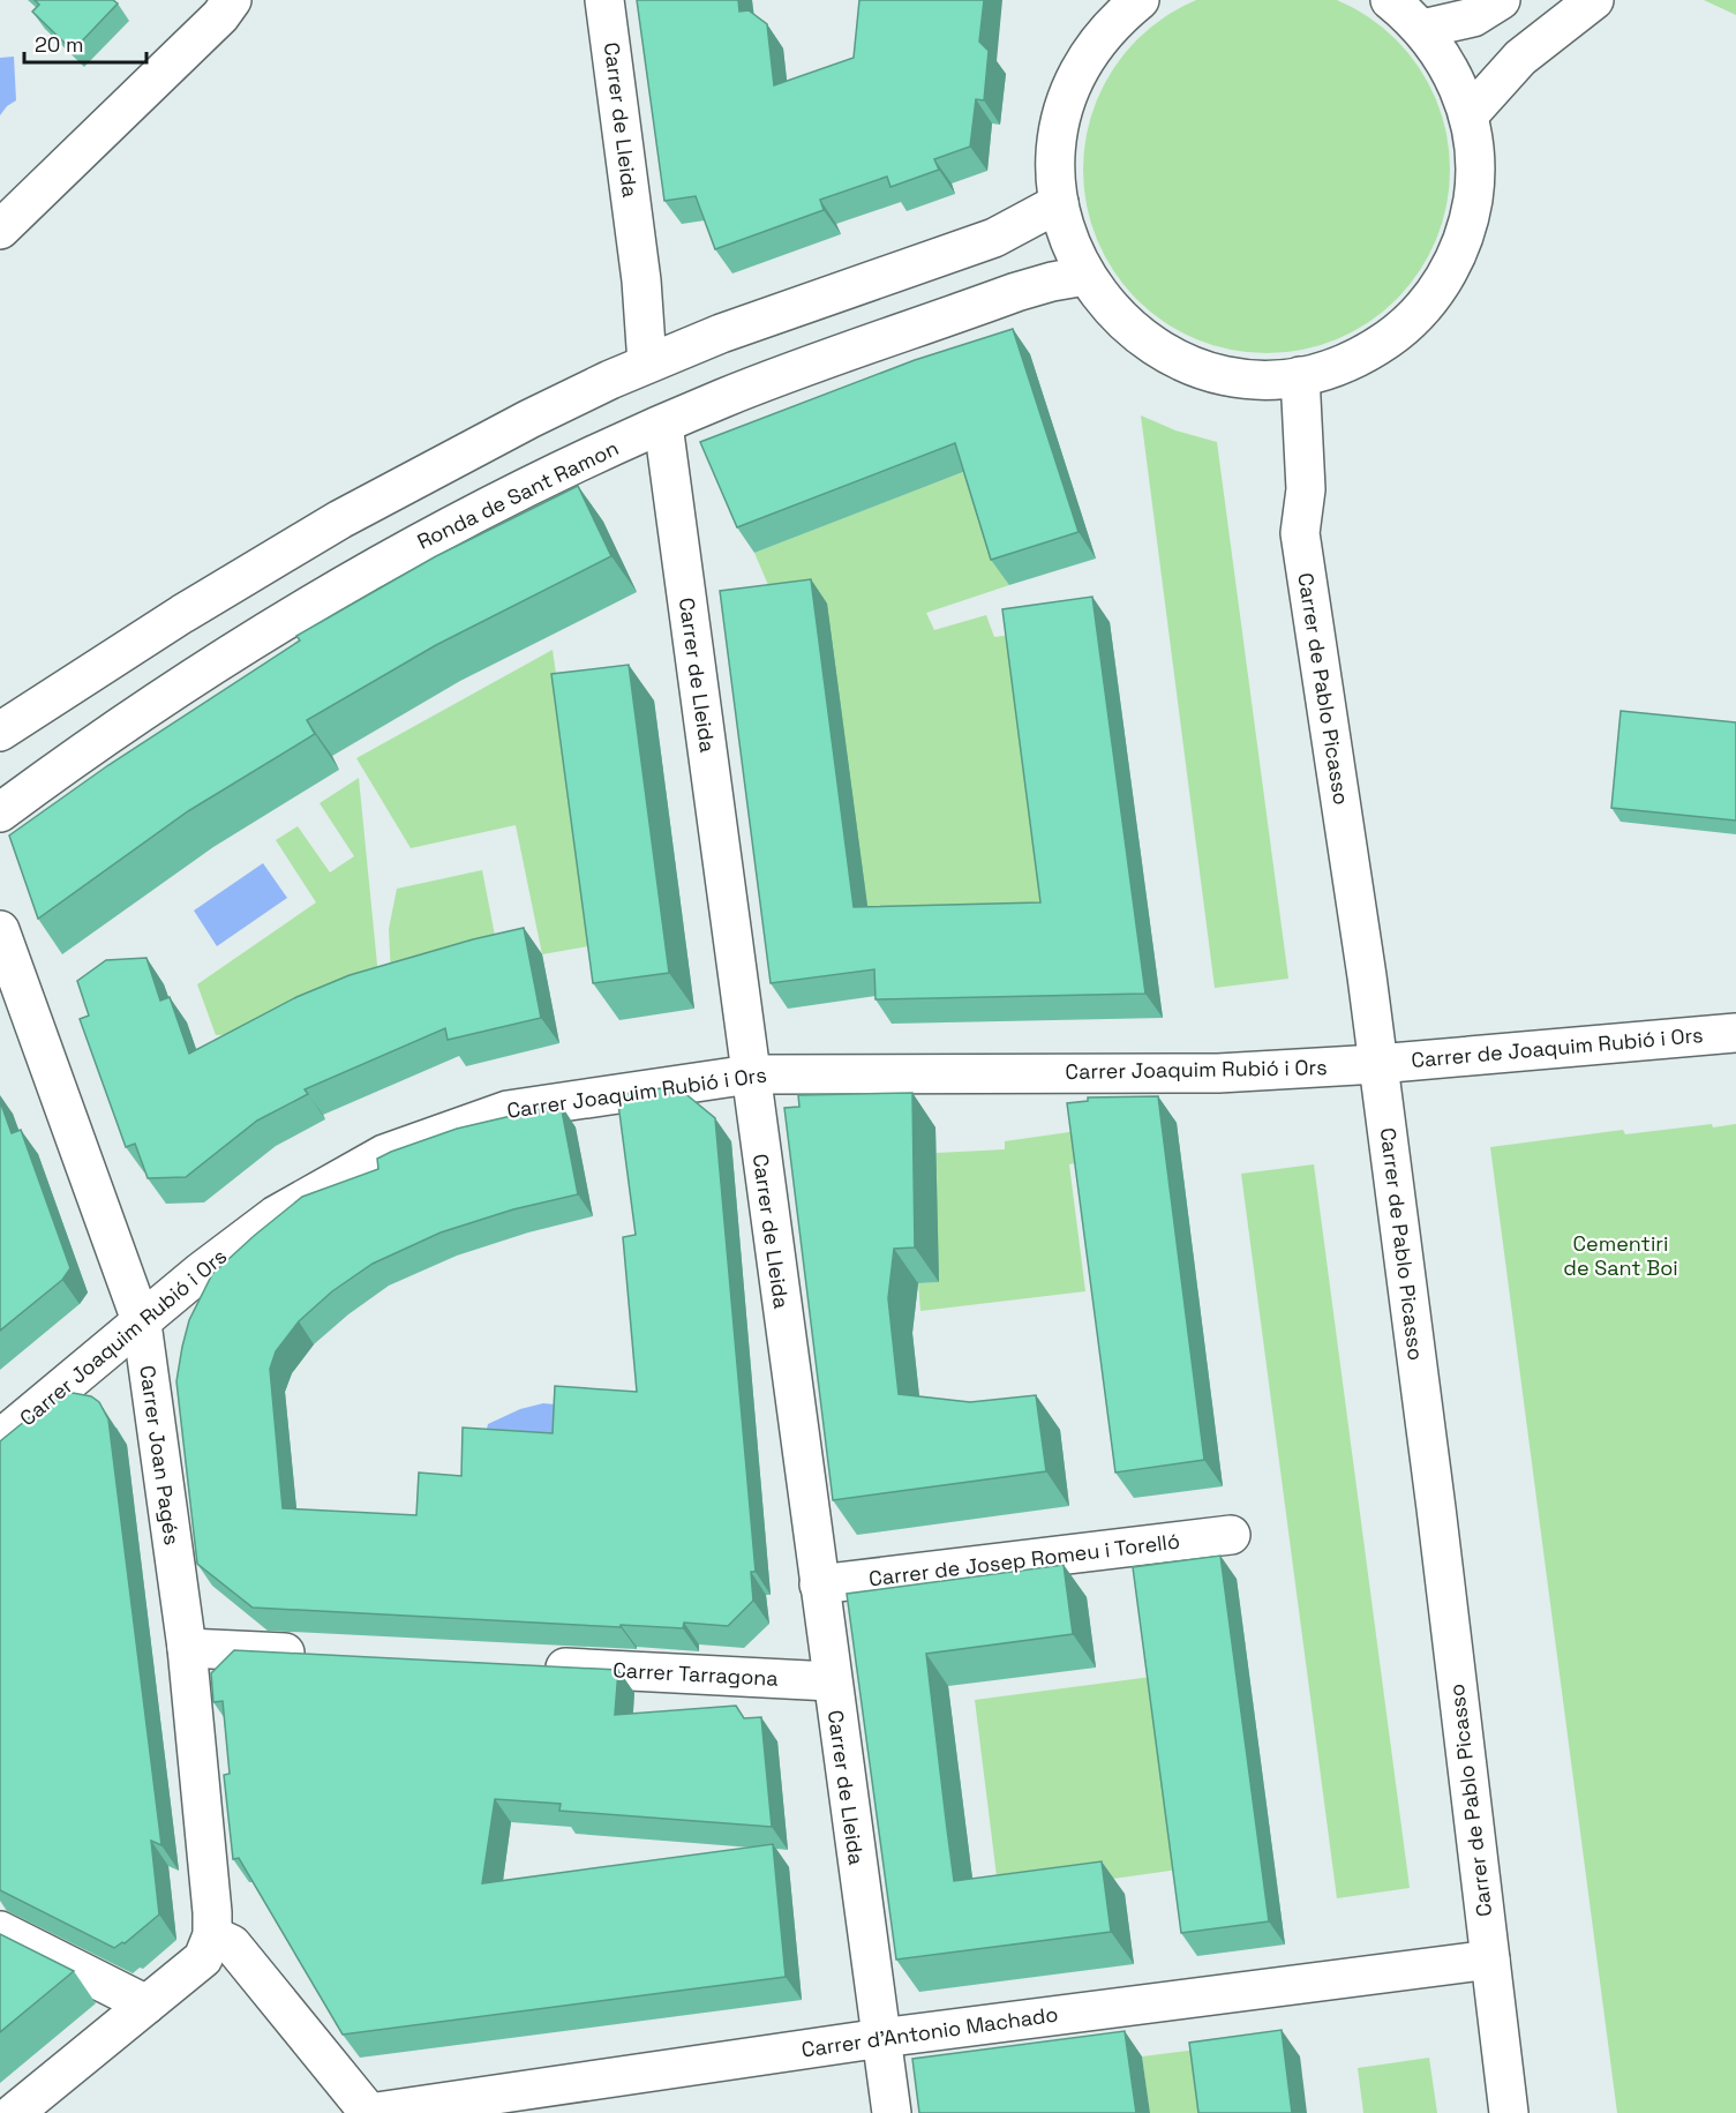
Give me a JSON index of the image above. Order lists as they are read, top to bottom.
{
  "streets": {
    "street": [
      "Carrer de Lleida",
      "Ronda de Sant Ramon",
      "Carrer de Pablo Picasso",
      "Carrer de Joaquim Rubió i Ors",
      "Carrer Joaquim Rubió i Ors",
      "Carrer Joan Pagés",
      "Carrer de Josep Romeu i Torelló",
      "Carrer Tarragona",
      "Carrer d'Antonio Machado"
    ]
  },
  "crossings": [
    ["Carrer de Lleida", "Ronda de Sant Ramon"],
    ["Carrer de Lleida", "Carrer Joaquim Rubió i Ors"],
    ["Carrer de Lleida", "Carrer de Josep Romeu i Torelló"],
    ["Carrer de Lleida", "Carrer Tarragona"],
    ["Carrer de Lleida", "Carrer d'Antonio Machado"],
    ["Carrer de Pablo Picasso", "Carrer de Joaquim Rubió i Ors"],
    ["Carrer de Pablo Picasso", "Carrer Joaquim Rubió i Ors"],
    ["Carrer de Pablo Picasso", "Carrer d'Antonio Machado"],
    ["Carrer de Joaquim Rubió i Ors", "Carrer Joaquim Rubió i Ors"],
    ["Carrer Joaquim Rubió i Ors", "Carrer Joan Pagés"]
  ],
  "parks": ["Cementiri de Sant Boi"],
  "scale_bar": "20 m"
}
